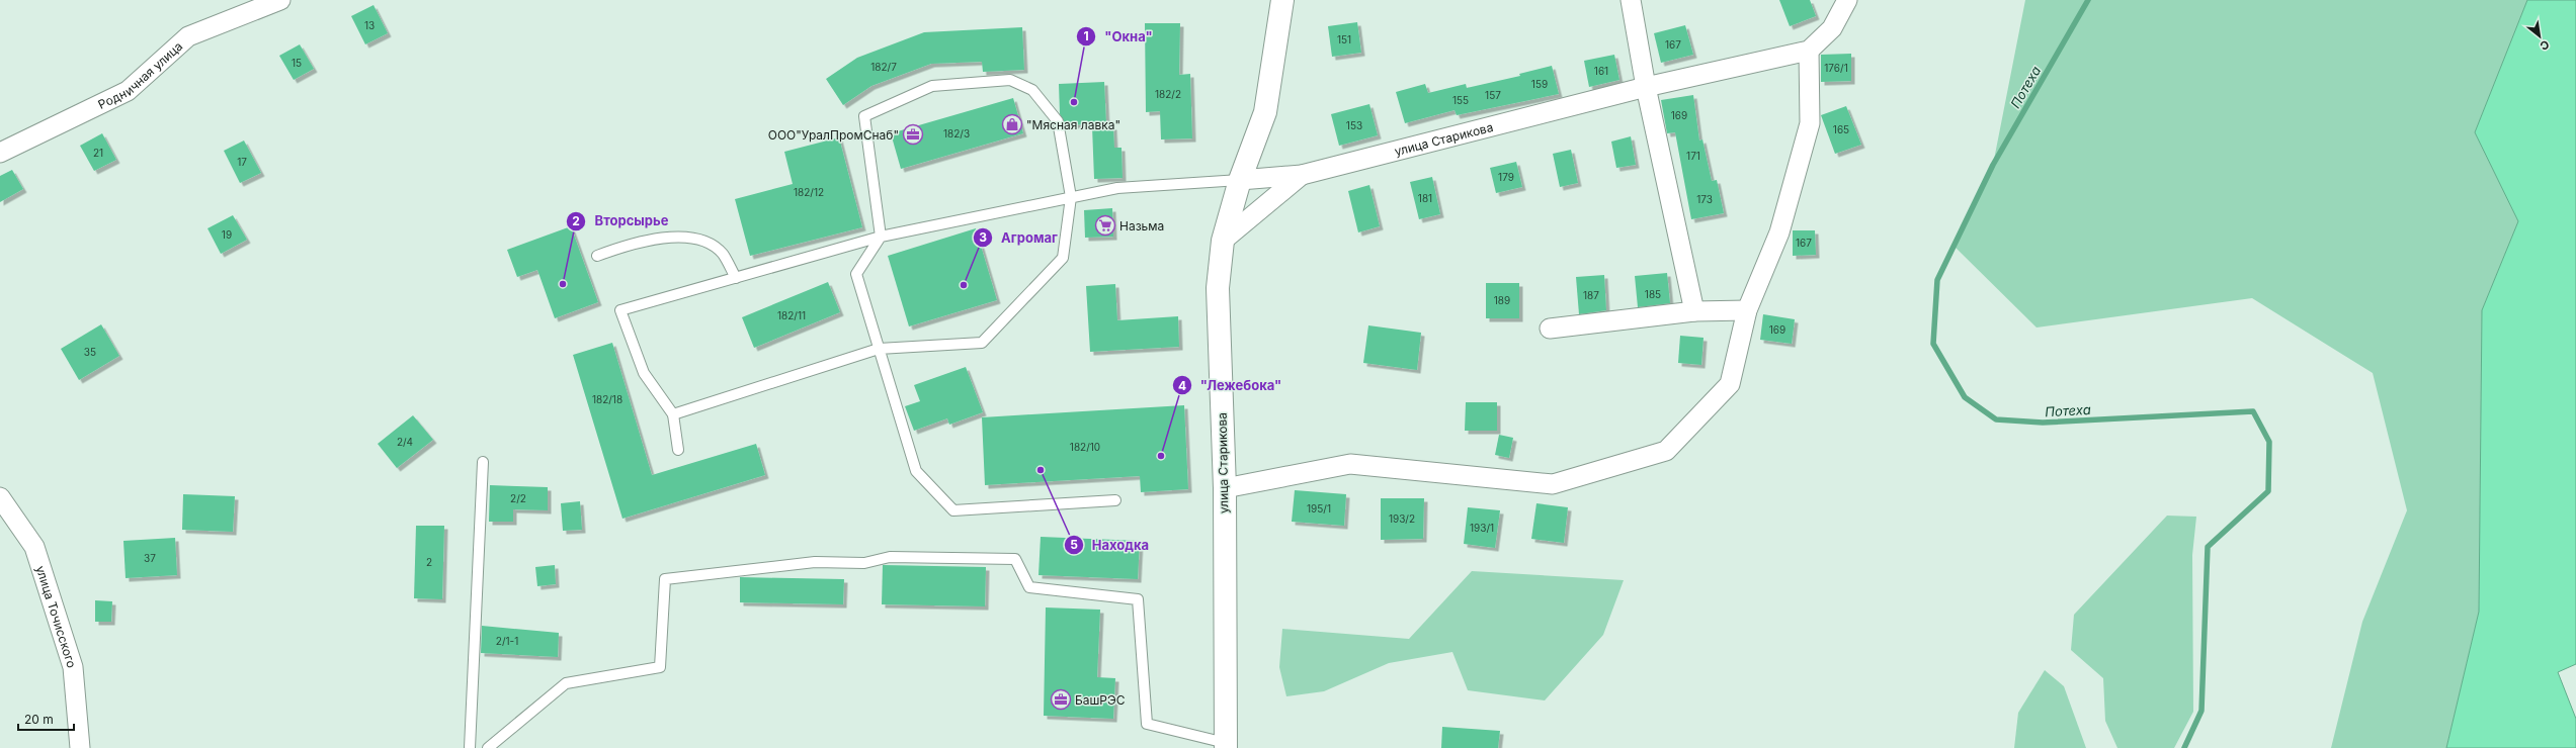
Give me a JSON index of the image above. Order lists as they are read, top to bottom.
{
  "streets": {
    "street": ["Родничная улица", "улица Старикова", "улица Точисского"]
  },
  "water": ["Потеха"],
  "places": {
    "other": [
      "\"Окна\"",
      "Вторсырье",
      "Агромаг",
      "\"Лежебока\"",
      "Находка"
    ],
    "shop": ["\"Мясная лавка\""],
    "office": ["ООО\"УралПромСнаб\"", "БашРЭС"],
    "supermarket": ["Назьма"]
  },
  "house_numbers": [
    "13",
    "151",
    "167",
    "15",
    "182/7",
    "176/1",
    "161",
    "159",
    "182/2",
    "157",
    "155",
    "169",
    "153",
    "165",
    "182/3",
    "21",
    "171",
    "17",
    "179",
    "182/12",
    "181",
    "173",
    "19",
    "167",
    "185",
    "187",
    "189",
    "182/11",
    "169",
    "35",
    "182/18",
    "2/4",
    "182/10",
    "2/2",
    "195/1",
    "193/2",
    "193/1",
    "37",
    "2",
    "2/1-1"
  ],
  "scale_bar": "20 m",
  "north": "bottom right"
}
